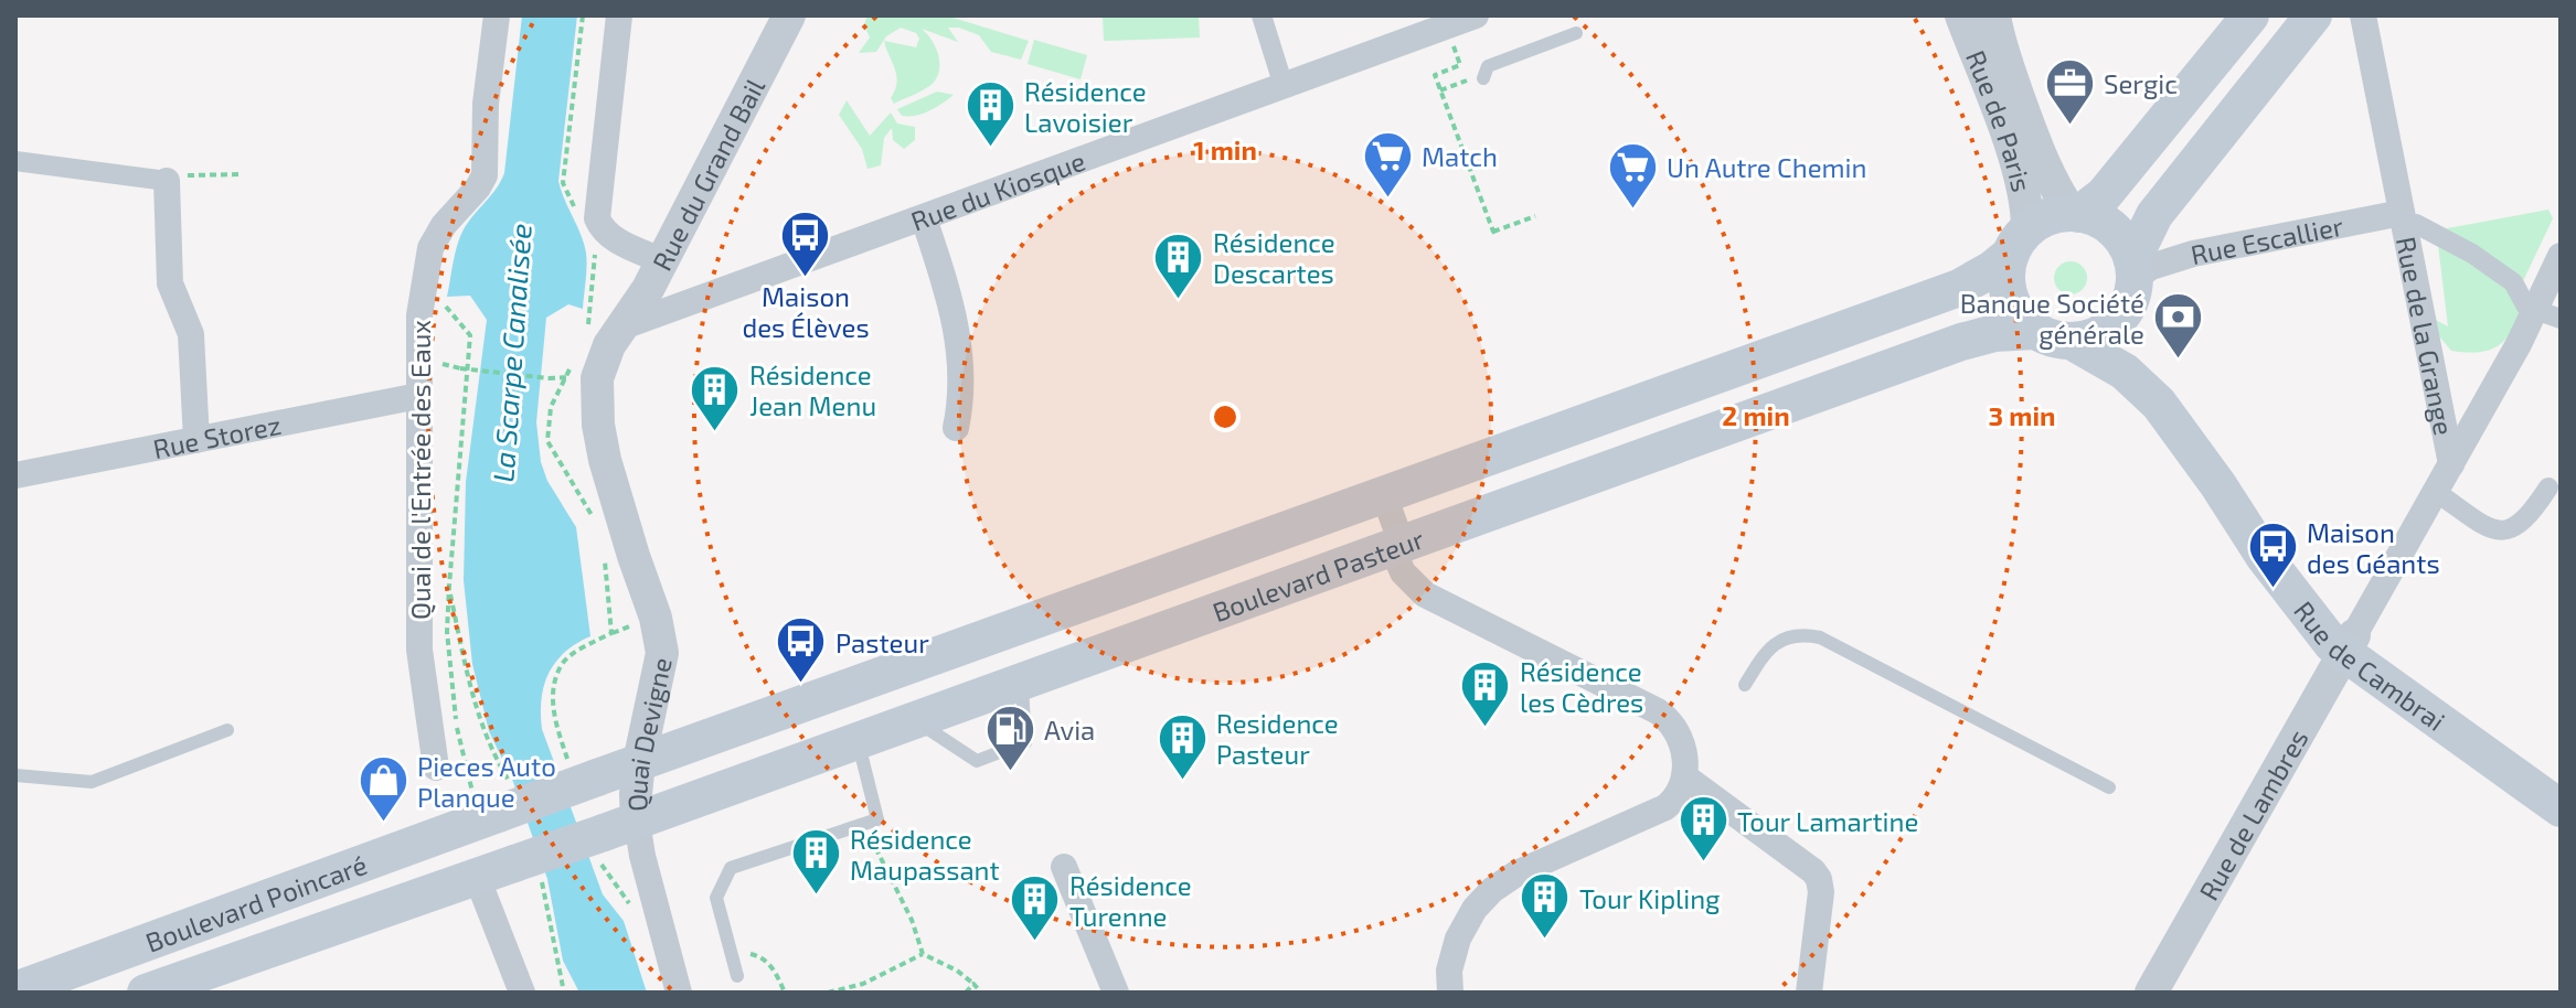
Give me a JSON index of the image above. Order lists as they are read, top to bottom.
{
  "streets": {
    "main road": ["Boulevard Pasteur", "Rue de Cambrai", "Boulevard Poincaré"],
    "street": [
      "Rue de Paris",
      "Rue du Grand Bail",
      "Rue du Kiosque",
      "Rue Escallier",
      "Rue de la Grange",
      "Rue Storez",
      "Quai de l'Entrée des Eaux",
      "Quai Devigne",
      "Rue de Lambres"
    ]
  },
  "crossings": [
    ["Rue de Paris", "Rue Escallier"],
    ["Rue de Paris", "Boulevard Pasteur"],
    ["Rue de Paris", "Rue de Cambrai"],
    ["Rue du Grand Bail", "Rue du Kiosque"],
    ["Rue du Grand Bail", "Quai Devigne"],
    ["Rue du Kiosque", "Quai Devigne"],
    ["Rue Escallier", "Rue de la Grange"],
    ["Rue Escallier", "Boulevard Pasteur"],
    ["Rue Escallier", "Rue de Cambrai"],
    ["Rue de la Grange", "Rue de Cambrai"],
    ["Rue de la Grange", "Rue de Lambres"],
    ["Rue Storez", "Quai de l'Entrée des Eaux"],
    ["Boulevard Pasteur", "Rue de Cambrai"],
    ["Boulevard Pasteur", "Quai Devigne"],
    ["Boulevard Pasteur", "Boulevard Poincaré"],
    ["Rue de Cambrai", "Rue de Lambres"]
  ],
  "water": ["La Scarpe Canalisée"],
  "places": {
    "office": ["Sergic"],
    "building": [
      "Résidence Lavoisier",
      "Résidence Descartes",
      "Résidence Jean Menu",
      "Résidence les Cèdres",
      "Residence Pasteur",
      "Tour Lamartine",
      "Résidence Maupassant",
      "Tour Kipling",
      "Résidence Turenne"
    ],
    "supermarket": ["Match", "Un Autre Chemin"],
    "bus stop": ["Maison des Élèves", "Maison des Géants", "Pasteur"],
    "bank": ["Banque Société générale"],
    "fuel station": ["Avia"],
    "shop": ["Pieces Auto Planque"]
  },
  "rings": ["1 min", "2 min", "3 min"]
}
